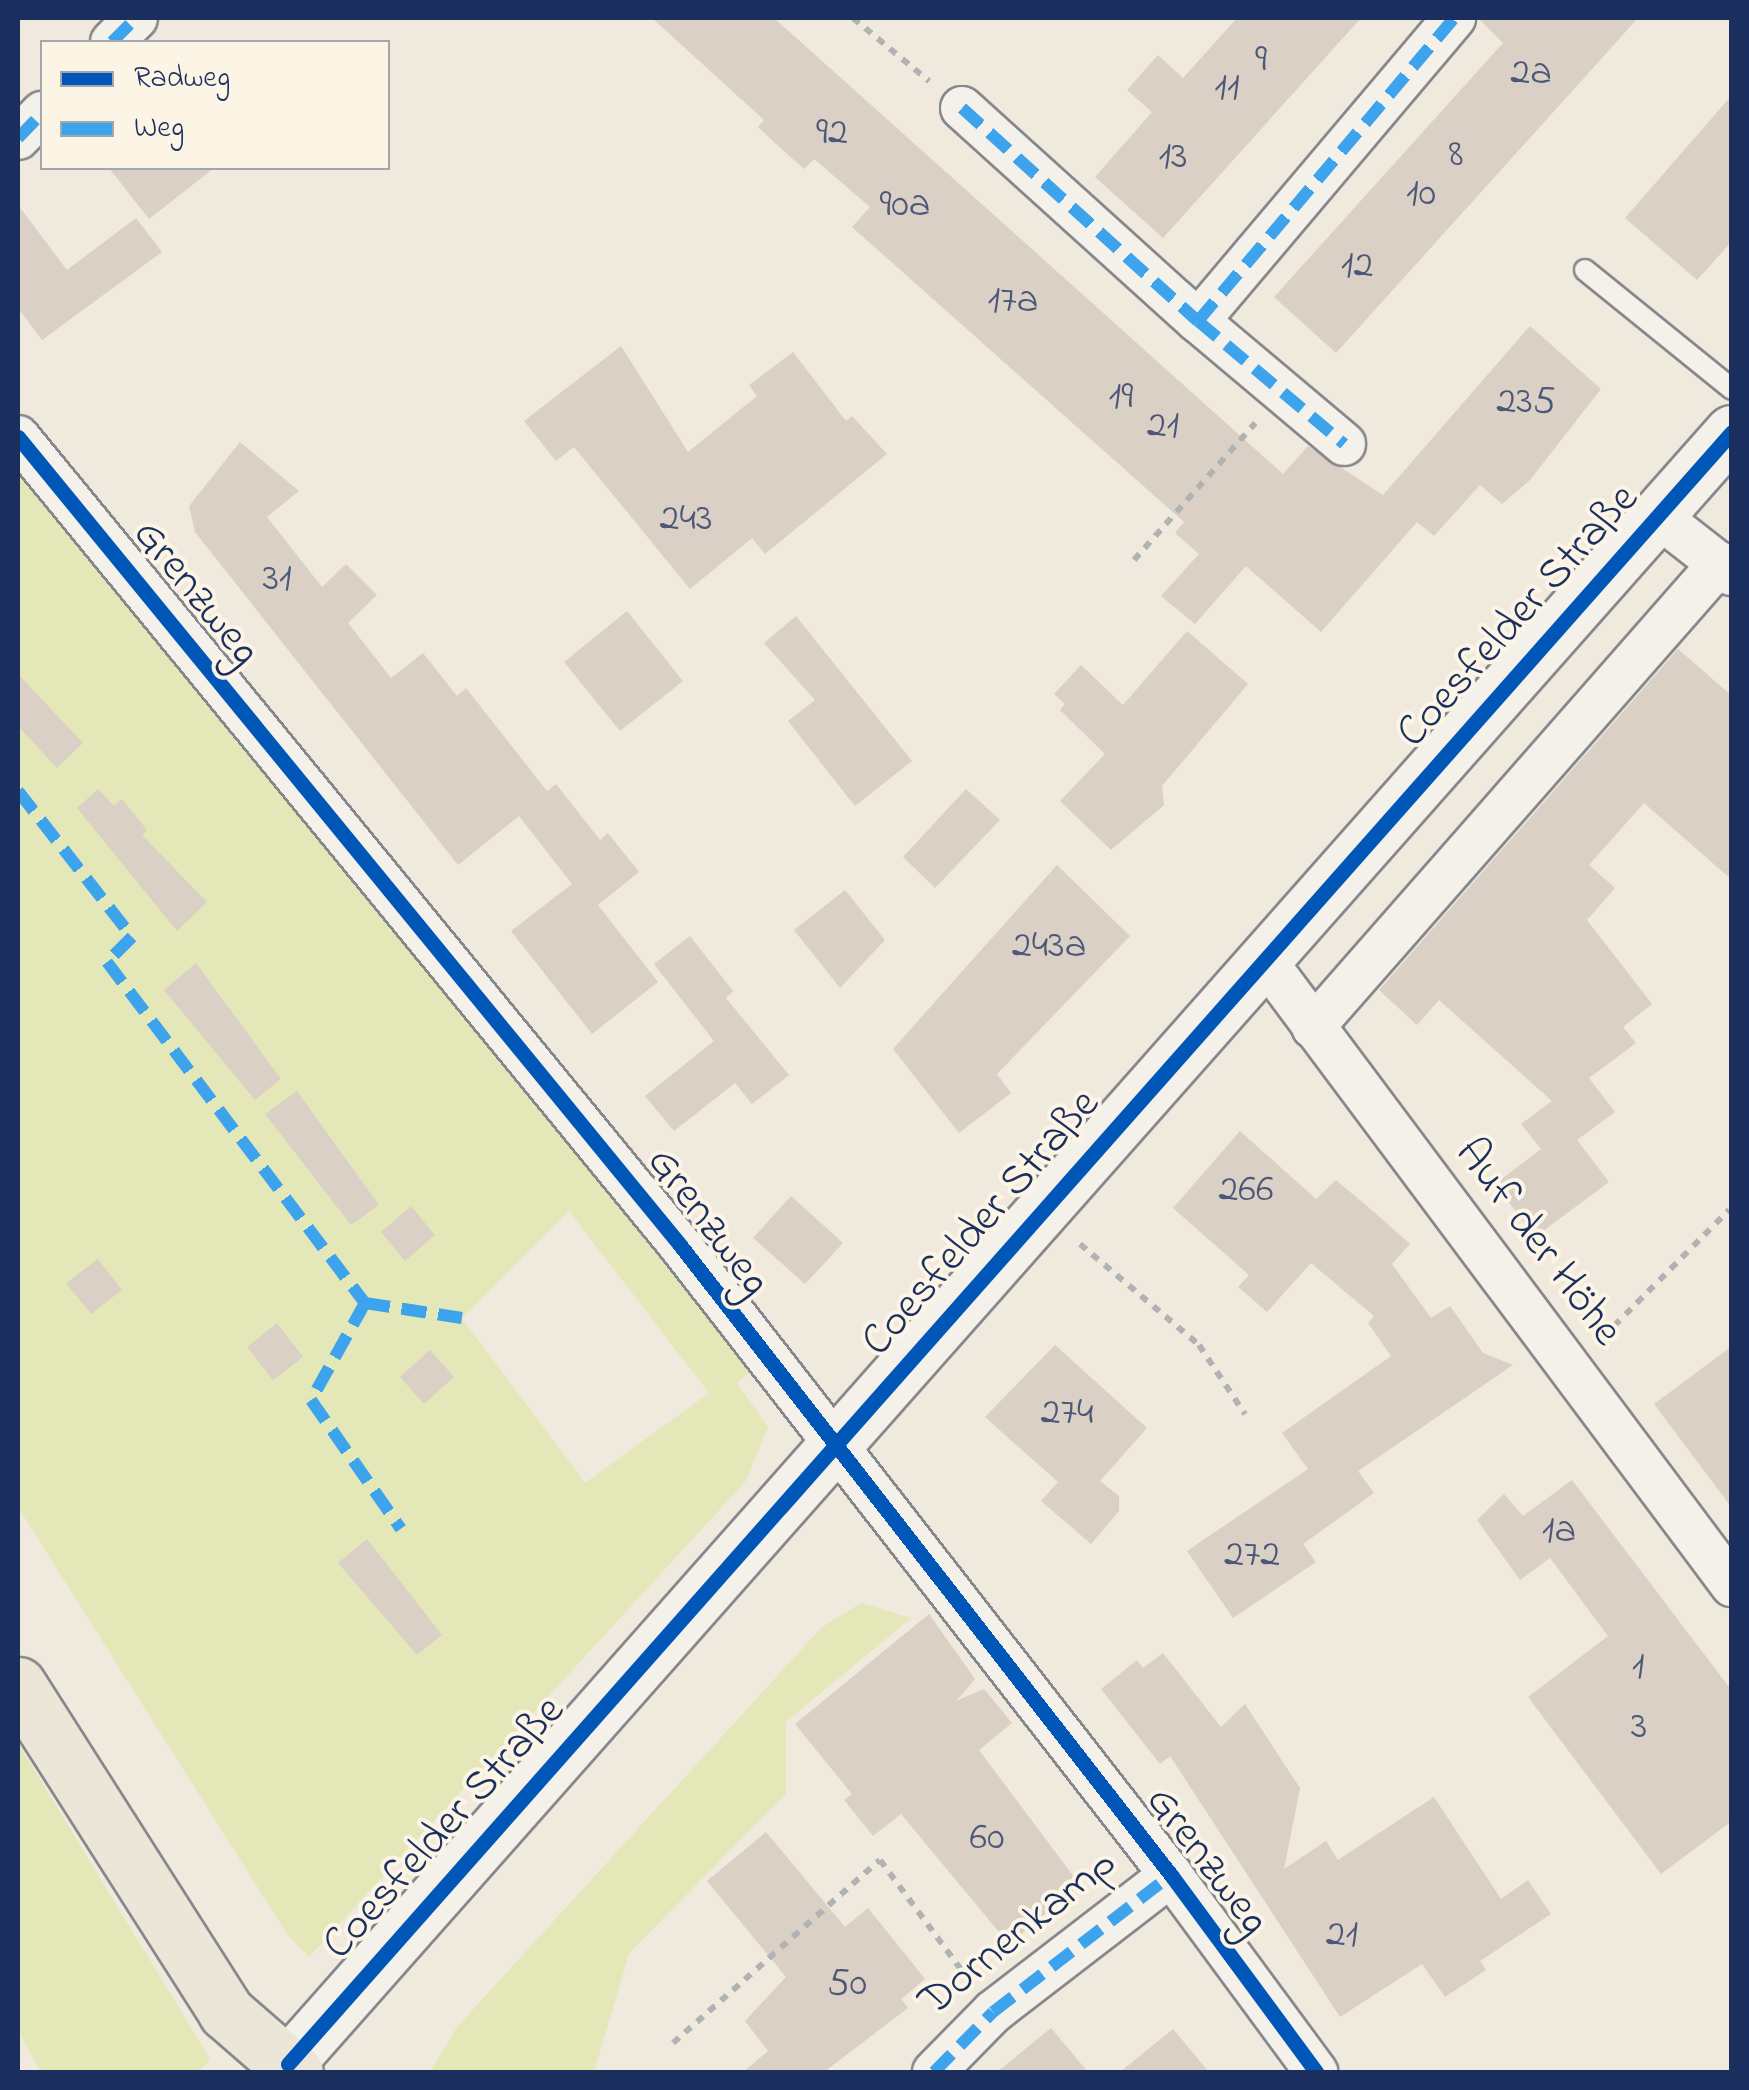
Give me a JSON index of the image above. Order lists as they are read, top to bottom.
{
  "streets": {
    "street": [
      "Grenzweg",
      "Coesfelder Straße",
      "Auf der Höhe",
      "Dornenkamp"
    ]
  },
  "crossings": [
    ["Grenzweg", "Coesfelder Straße"],
    ["Grenzweg", "Dornenkamp"],
    ["Coesfelder Straße", "Auf der Höhe"]
  ],
  "house_numbers": [
    "9",
    "2a",
    "11",
    "92",
    "8",
    "13",
    "10",
    "90a",
    "12",
    "17a",
    "19",
    "235",
    "21",
    "243",
    "31",
    "243a",
    "266",
    "274",
    "1a",
    "272",
    "1",
    "3",
    "60",
    "21",
    "50"
  ],
  "legend": ["Radweg", "Weg"]
}
